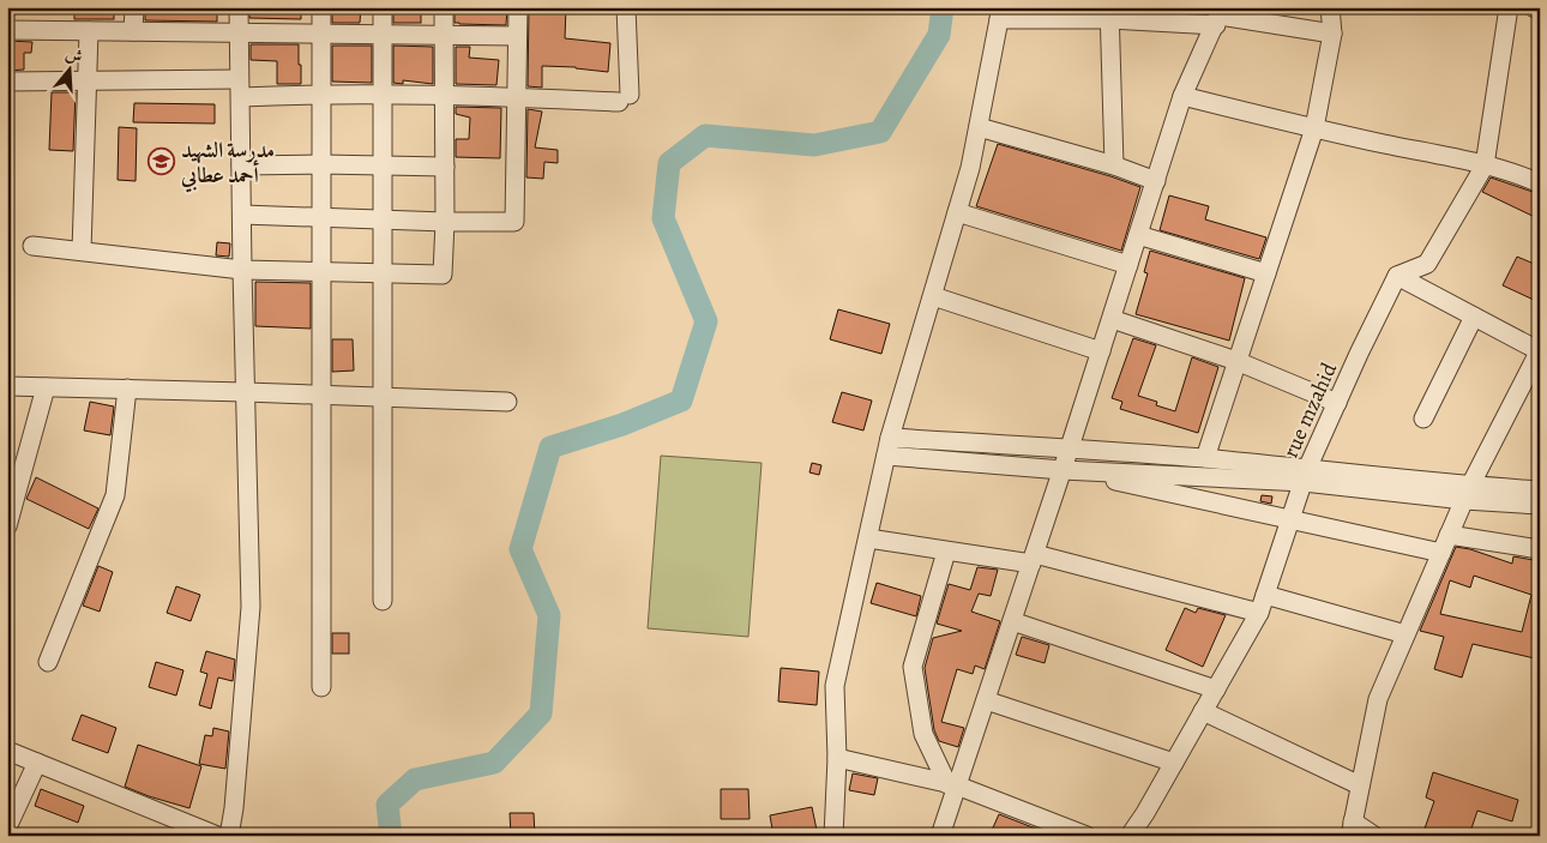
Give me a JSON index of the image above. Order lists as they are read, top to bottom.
{
  "streets": {
    "street": ["rue mzahid"]
  },
  "places": {
    "school or university": ["مدرسة الشهيد أحمد عطابي"]
  },
  "north": "top"
}
